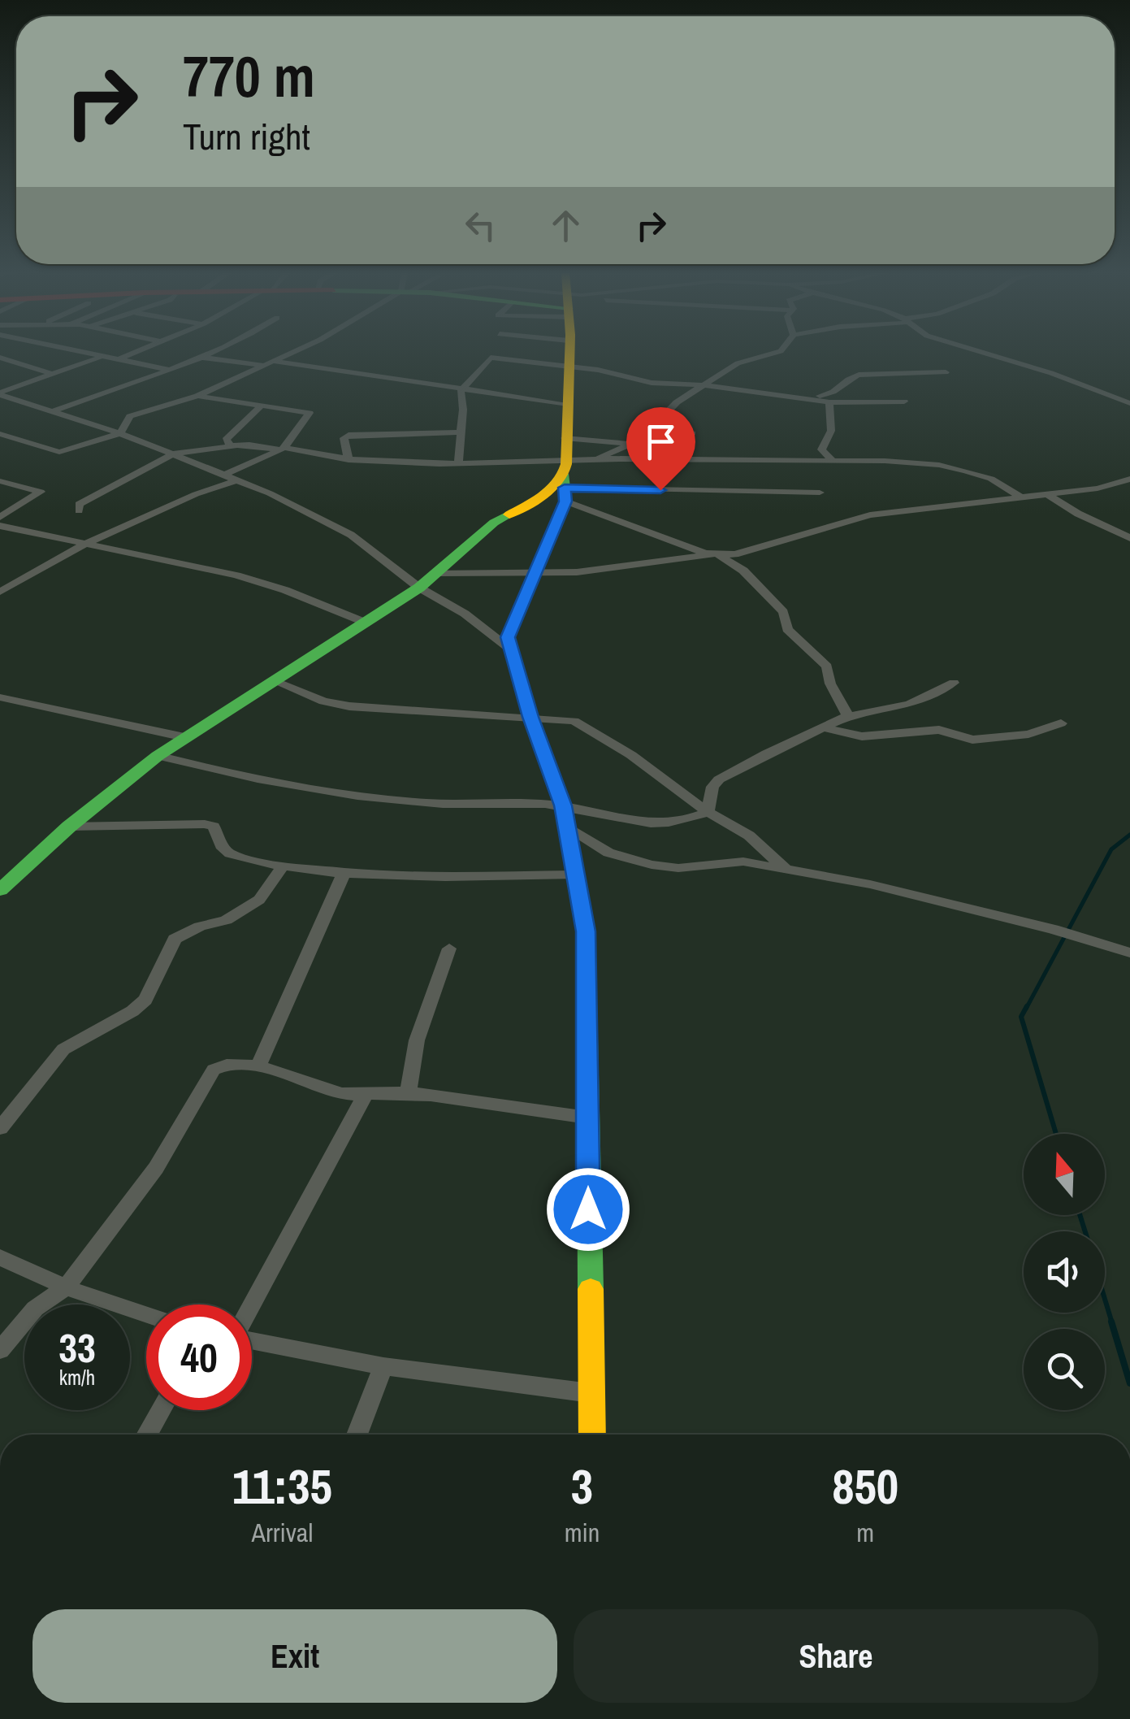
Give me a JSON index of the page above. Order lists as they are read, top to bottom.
{
  "north": "top",
  "page": {
    "turn": ["770 m", "Turn right"],
    "speed": "33 km/h",
    "limit": "40",
    "eta": [
      "11:35",
      "Arrival",
      "3",
      "min",
      "850",
      "m"
    ],
    "buttons": ["Exit", "Share"]
  }
}
